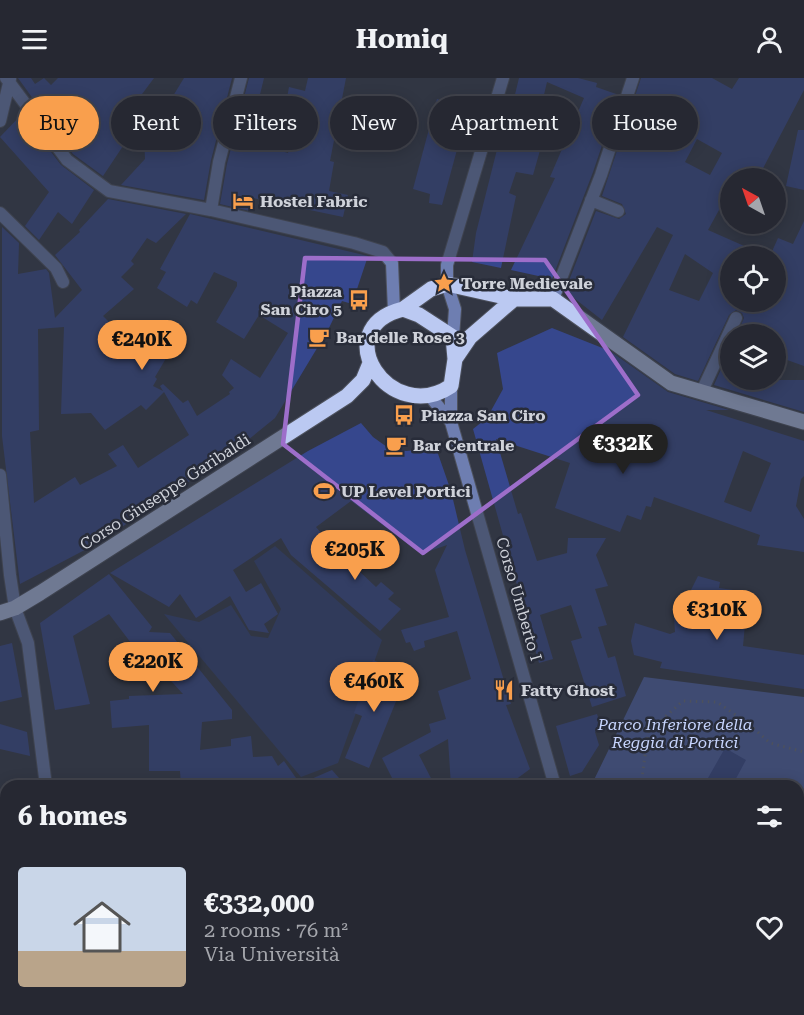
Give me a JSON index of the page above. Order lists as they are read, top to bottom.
{
  "streets": {
    "main road": ["Corso Giuseppe Garibaldi"],
    "street": ["Corso Umberto I"]
  },
  "crossings": [
    ["Corso Giuseppe Garibaldi", "Corso Umberto I"]
  ],
  "parks": ["Parco Inferiore della Reggia di Portici"],
  "places": {
    "hotel": ["Hostel Fabric"],
    "place": ["Torre Medievale"],
    "bus stop": ["Piazza San Ciro 5", "Piazza San Ciro"],
    "cafe": ["Bar delle Rose 3", "Bar Centrale"],
    "sports": ["UP Level Portici"],
    "restaurant": ["Fatty Ghost"]
  },
  "north": "top left",
  "page": {
    "header": "Homiq",
    "chip": [
      "Buy",
      "Rent",
      "Filters",
      "New",
      "Apartment",
      "House"
    ],
    "price": [
      "€240K",
      "€332K",
      "€205K",
      "€310K",
      "€220K",
      "€460K"
    ],
    "heading": "6 homes",
    "list": [
      {
        "name": "€332,000",
        "note": "2 rooms · 76 m² · Via Università"
      }
    ]
  }
}
